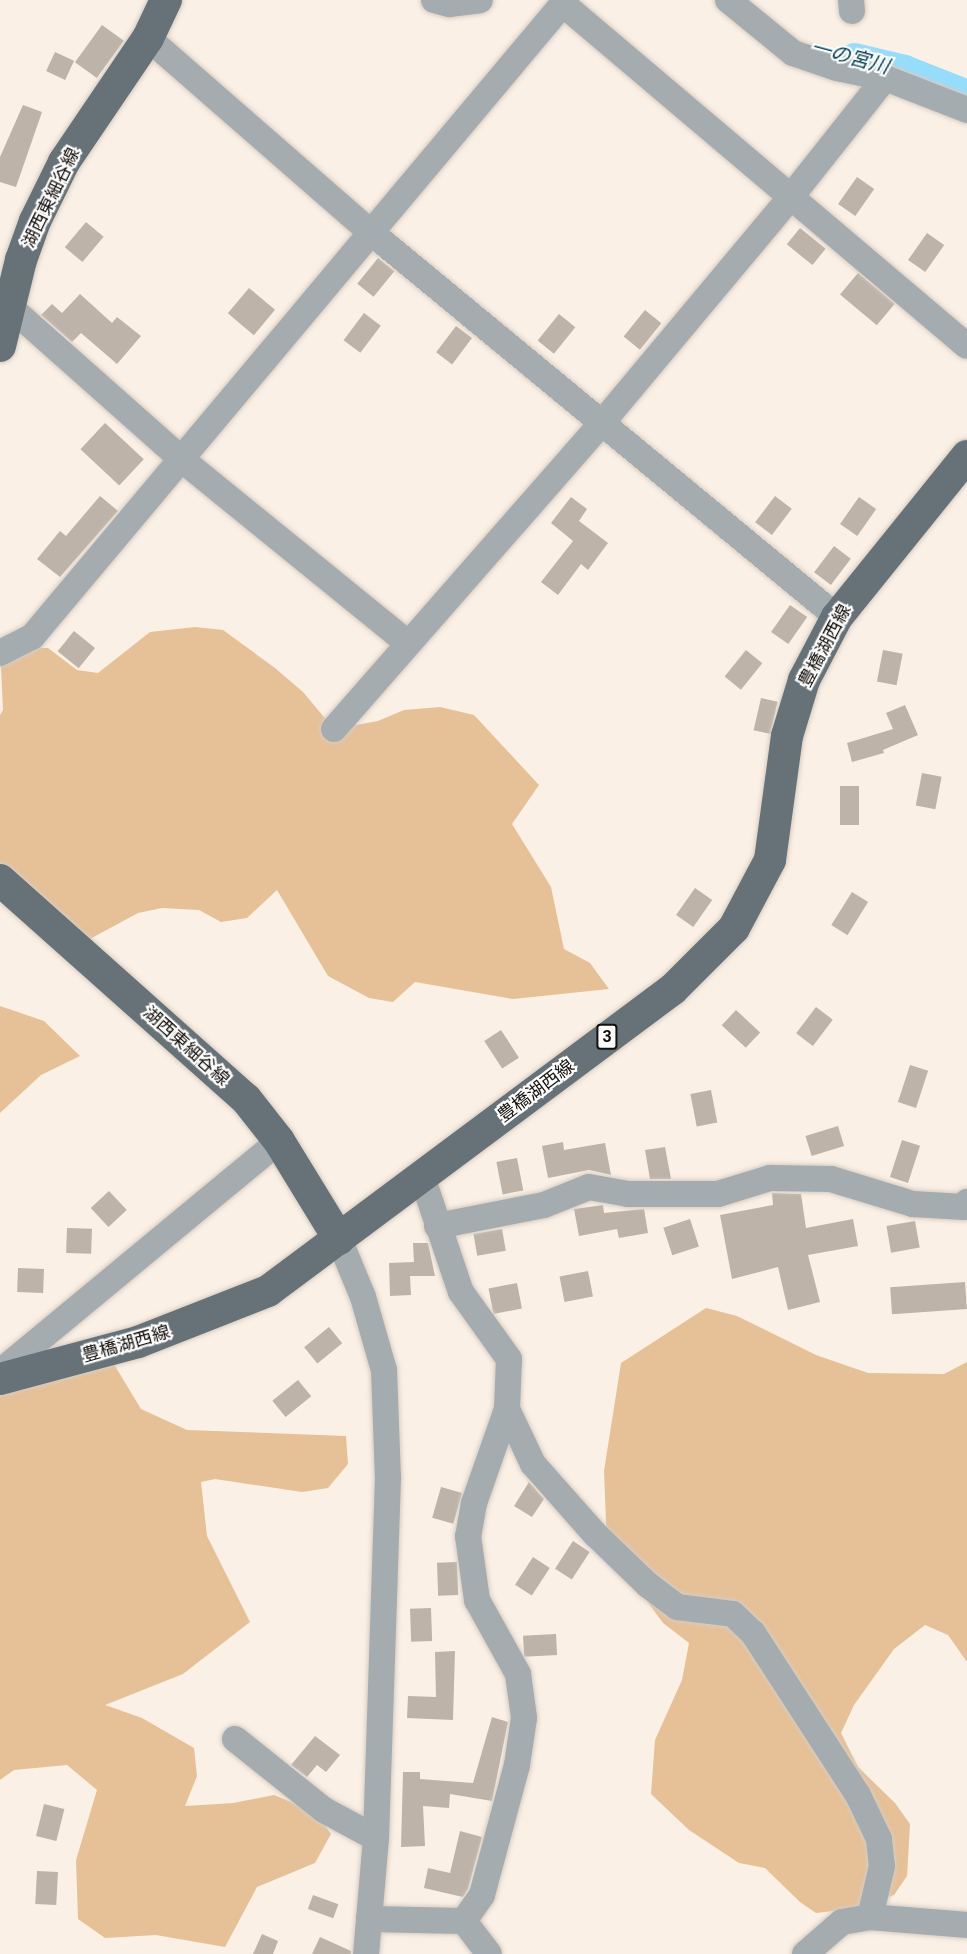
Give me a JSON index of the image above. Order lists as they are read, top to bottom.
{
  "streets": {
    "main road": ["湖西東細谷線", "豊橋湖西線", "3"]
  },
  "crossings": [
    ["湖西東細谷線", "豊橋湖西線"]
  ],
  "water": ["一の宮川"]
}
